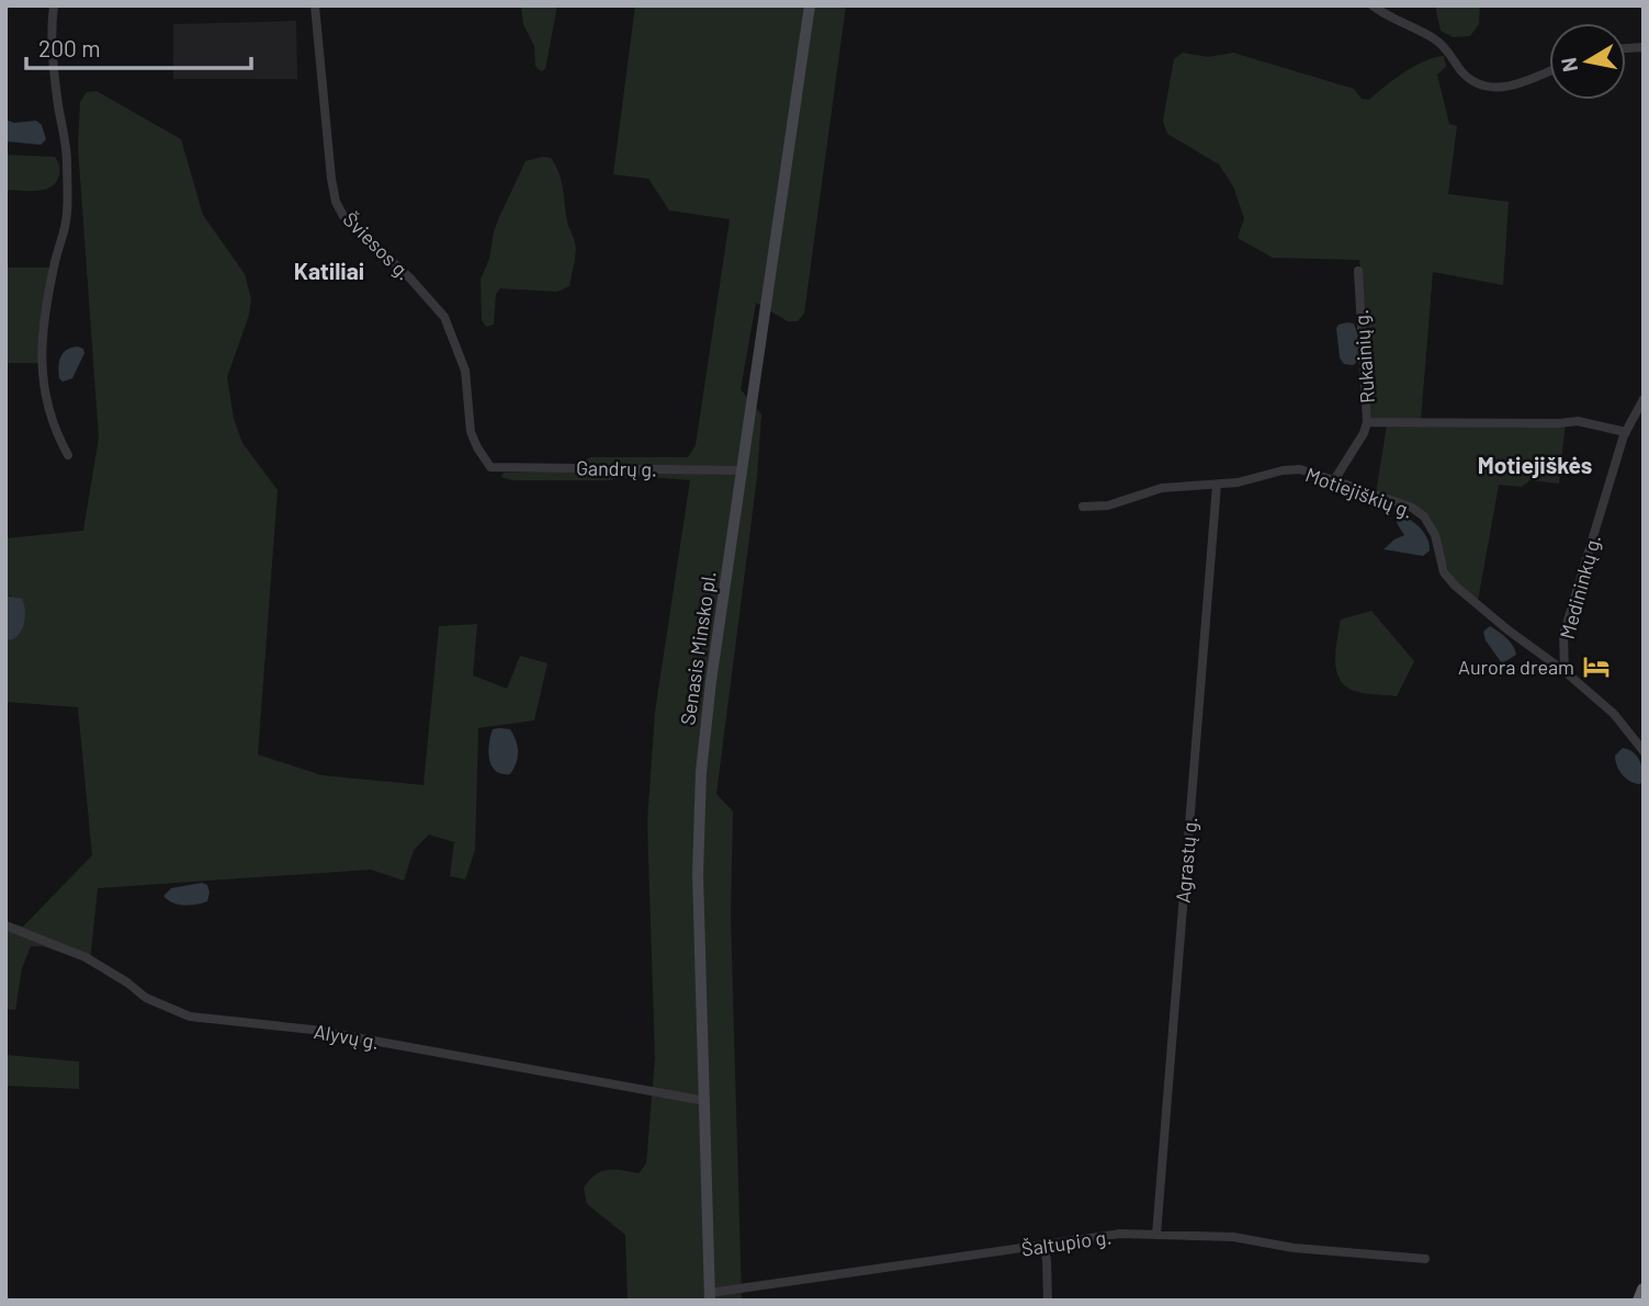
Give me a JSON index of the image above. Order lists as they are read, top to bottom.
{
  "streets": {
    "main road": ["Senasis Minsko pl."],
    "street": [
      "Šviesos g.",
      "Rukainių g.",
      "Gandrų g.",
      "Motiejiškių g.",
      "Medininkų g.",
      "Agrastų g.",
      "Alyvų g.",
      "Šaltupio g."
    ]
  },
  "crossings": [
    ["Šviesos g.", "Gandrų g."],
    ["Rukainių g.", "Motiejiškių g."],
    ["Gandrų g.", "Senasis Minsko pl."],
    ["Motiejiškių g.", "Medininkų g."],
    ["Motiejiškių g.", "Agrastų g."],
    ["Senasis Minsko pl.", "Alyvų g."],
    ["Senasis Minsko pl.", "Šaltupio g."],
    ["Agrastų g.", "Šaltupio g."]
  ],
  "districts": ["Katiliai", "Motiejiškės"],
  "places": {
    "hotel": ["Aurora dream"]
  },
  "scale_bar": "200 m",
  "north": "left"
}
